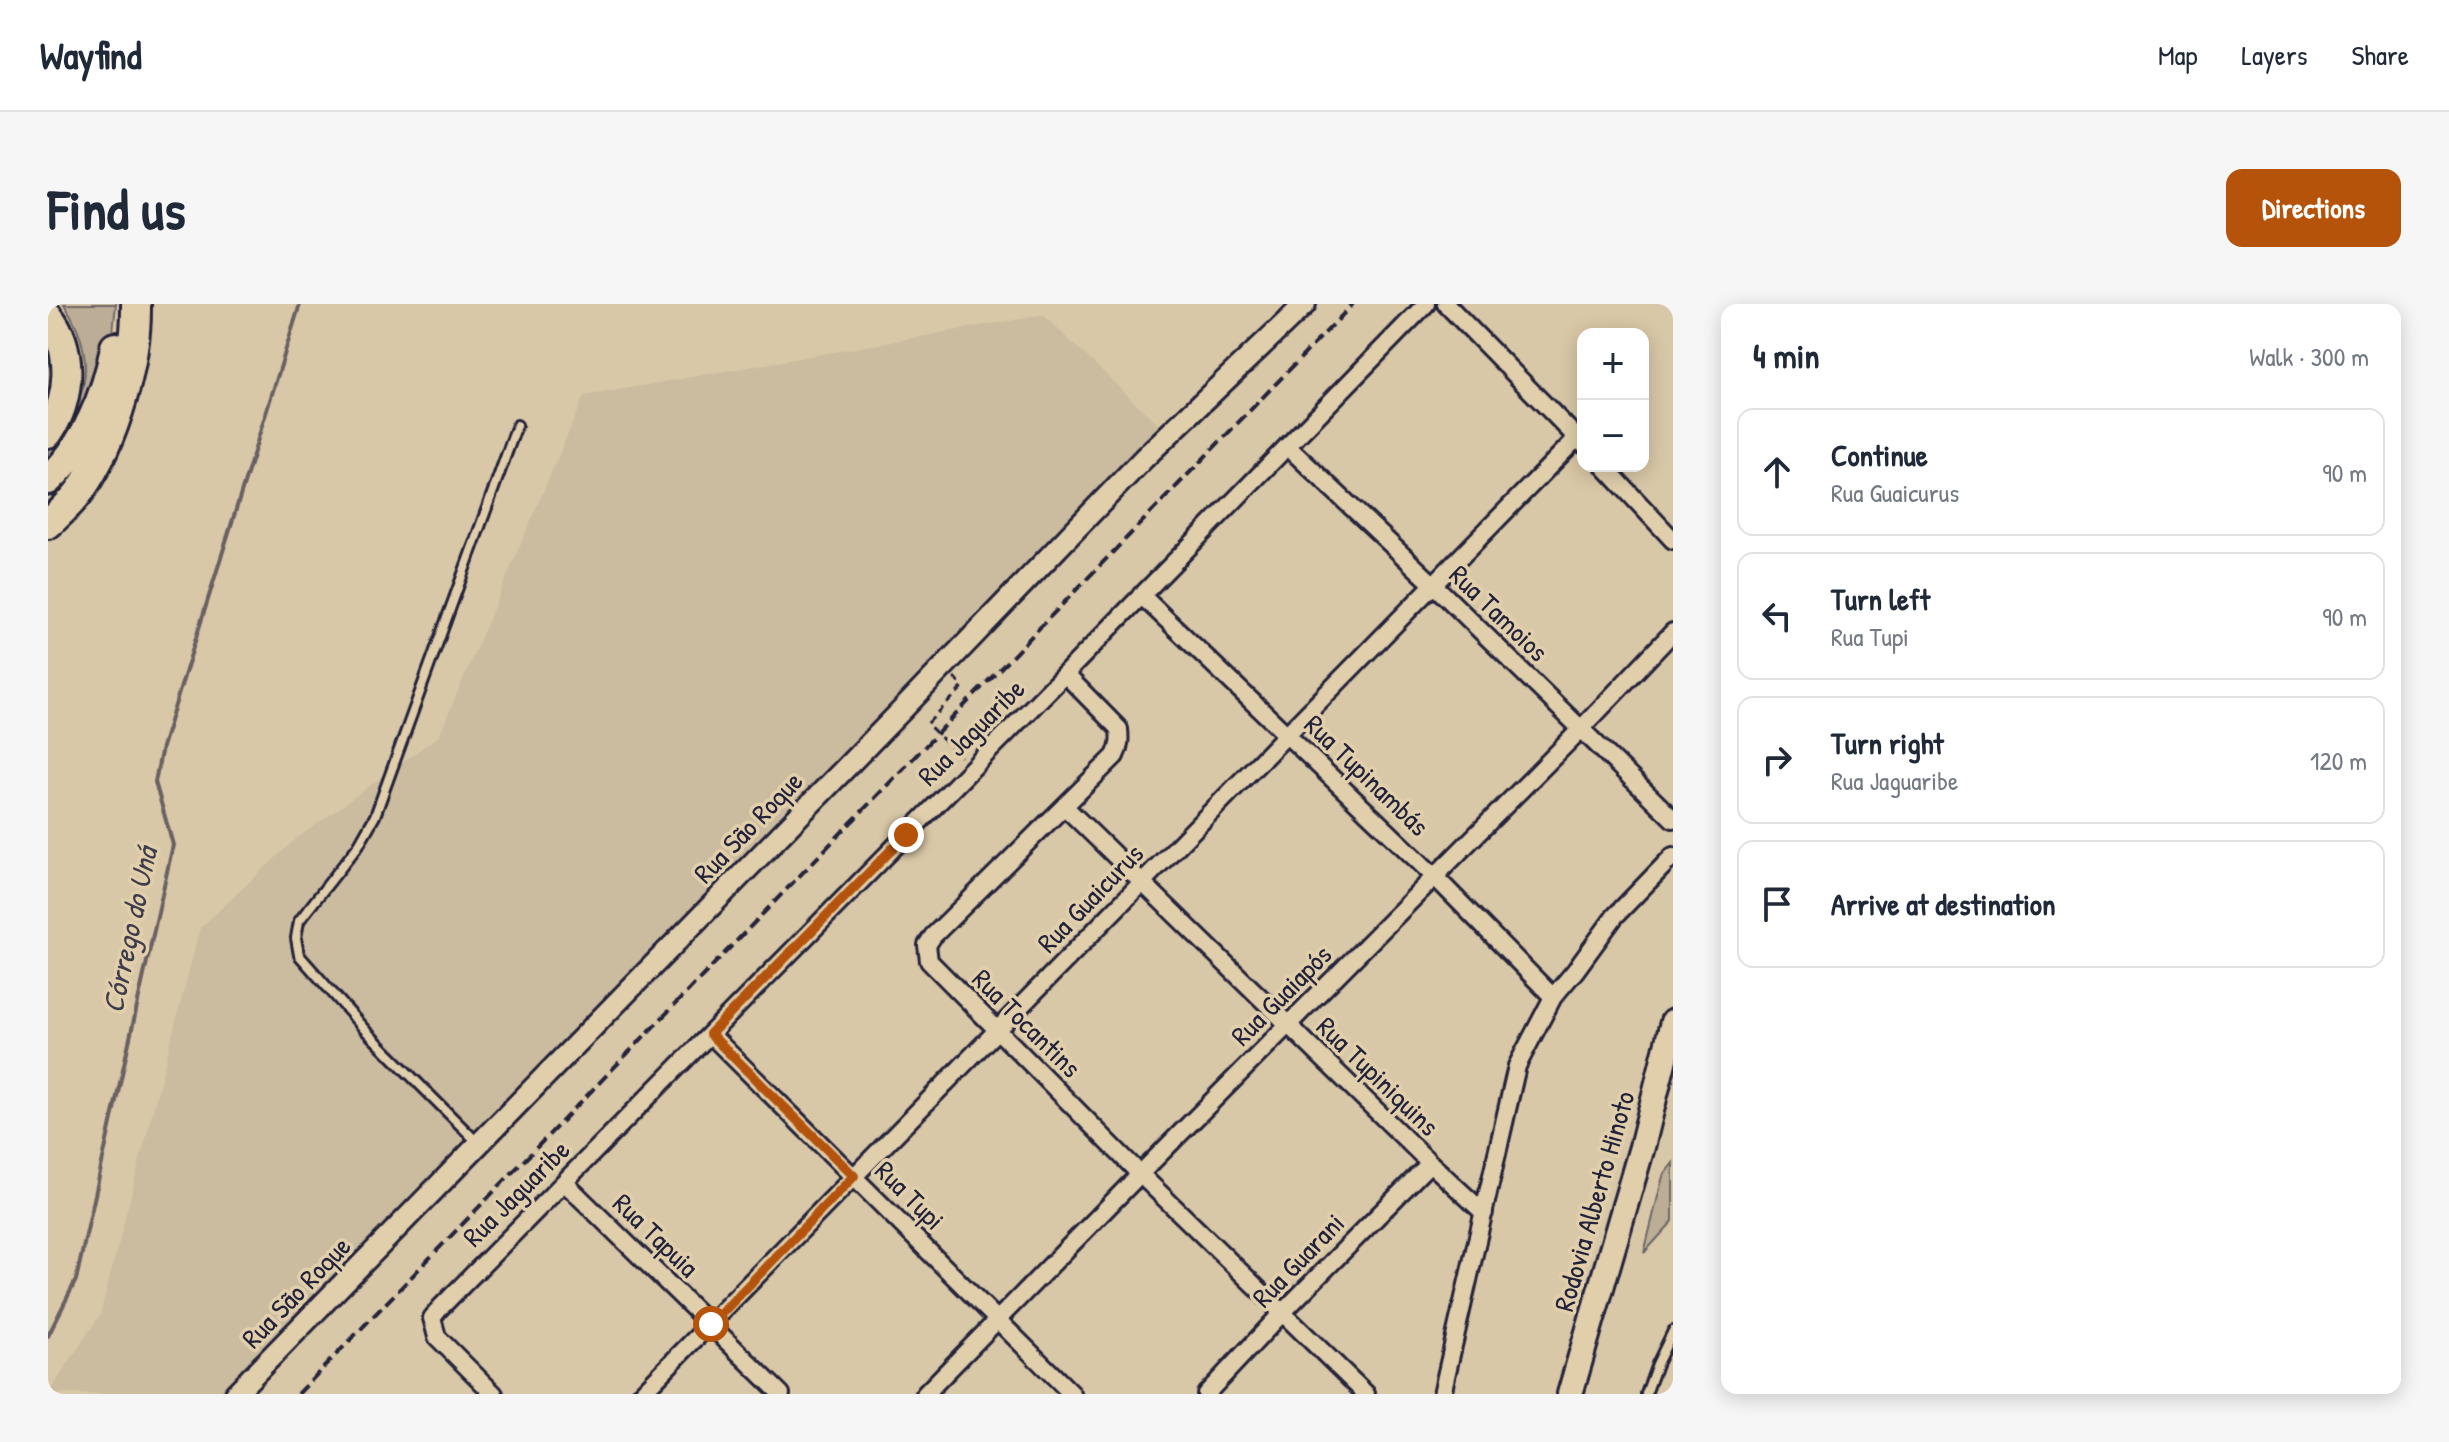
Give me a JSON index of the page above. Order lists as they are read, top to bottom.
{
  "streets": {
    "main road": ["Rodovia Alberto Hinoto"],
    "street": [
      "Rua Tamoios",
      "Rua Jaguaribe",
      "Rua Tupinambás",
      "Rua São Roque",
      "Rua Guaicurus",
      "Rua Guaiapós",
      "Rua Tocantins",
      "Rua Tupiniquins",
      "Rua Tupi",
      "Rua Tapuia",
      "Rua Guarani"
    ]
  },
  "crossings": [
    ["Rua Tamoios", "Rua Jaguaribe"],
    ["Rua Tamoios", "Rua Guaicurus"],
    ["Rua Tamoios", "Rua Guaiapós"],
    ["Rua Jaguaribe", "Rua Tupinambás"],
    ["Rua Jaguaribe", "Rua Tocantins"],
    ["Rua Jaguaribe", "Rua Tupi"],
    ["Rua Jaguaribe", "Rua Tapuia"],
    ["Rua Tupinambás", "Rua Guaicurus"],
    ["Rua Tupinambás", "Rua Guaiapós"],
    ["Rua Guaicurus", "Rua Tocantins"],
    ["Rua Guaicurus", "Rua Tupiniquins"],
    ["Rua Guaicurus", "Rua Tupi"],
    ["Rua Guaicurus", "Rua Tapuia"],
    ["Rua Guaiapós", "Rua Tocantins"],
    ["Rua Guaiapós", "Rua Tupiniquins"],
    ["Rua Guaiapós", "Rua Tupi"],
    ["Rua Tocantins", "Rua Tupiniquins"],
    ["Rua Tocantins", "Rua Guarani"],
    ["Rua Tupiniquins", "Rua Guarani"]
  ],
  "water": ["Córrego do Uná"],
  "page": {
    "header": "Wayfind",
    "nav": ["Map", "Layers", "Share"],
    "buttons": "Directions",
    "title": "Find us",
    "heading": ["4 min", "Walk · 300 m"],
    "map_buttons": ["+", "−"],
    "list": [
      ["Continue", "Rua Guaicurus", "90 m"],
      ["Turn left", "Rua Tupi", "90 m"],
      ["Turn right", "Rua Jaguaribe", "120 m"],
      "Arrive at destination"
    ]
  }
}
